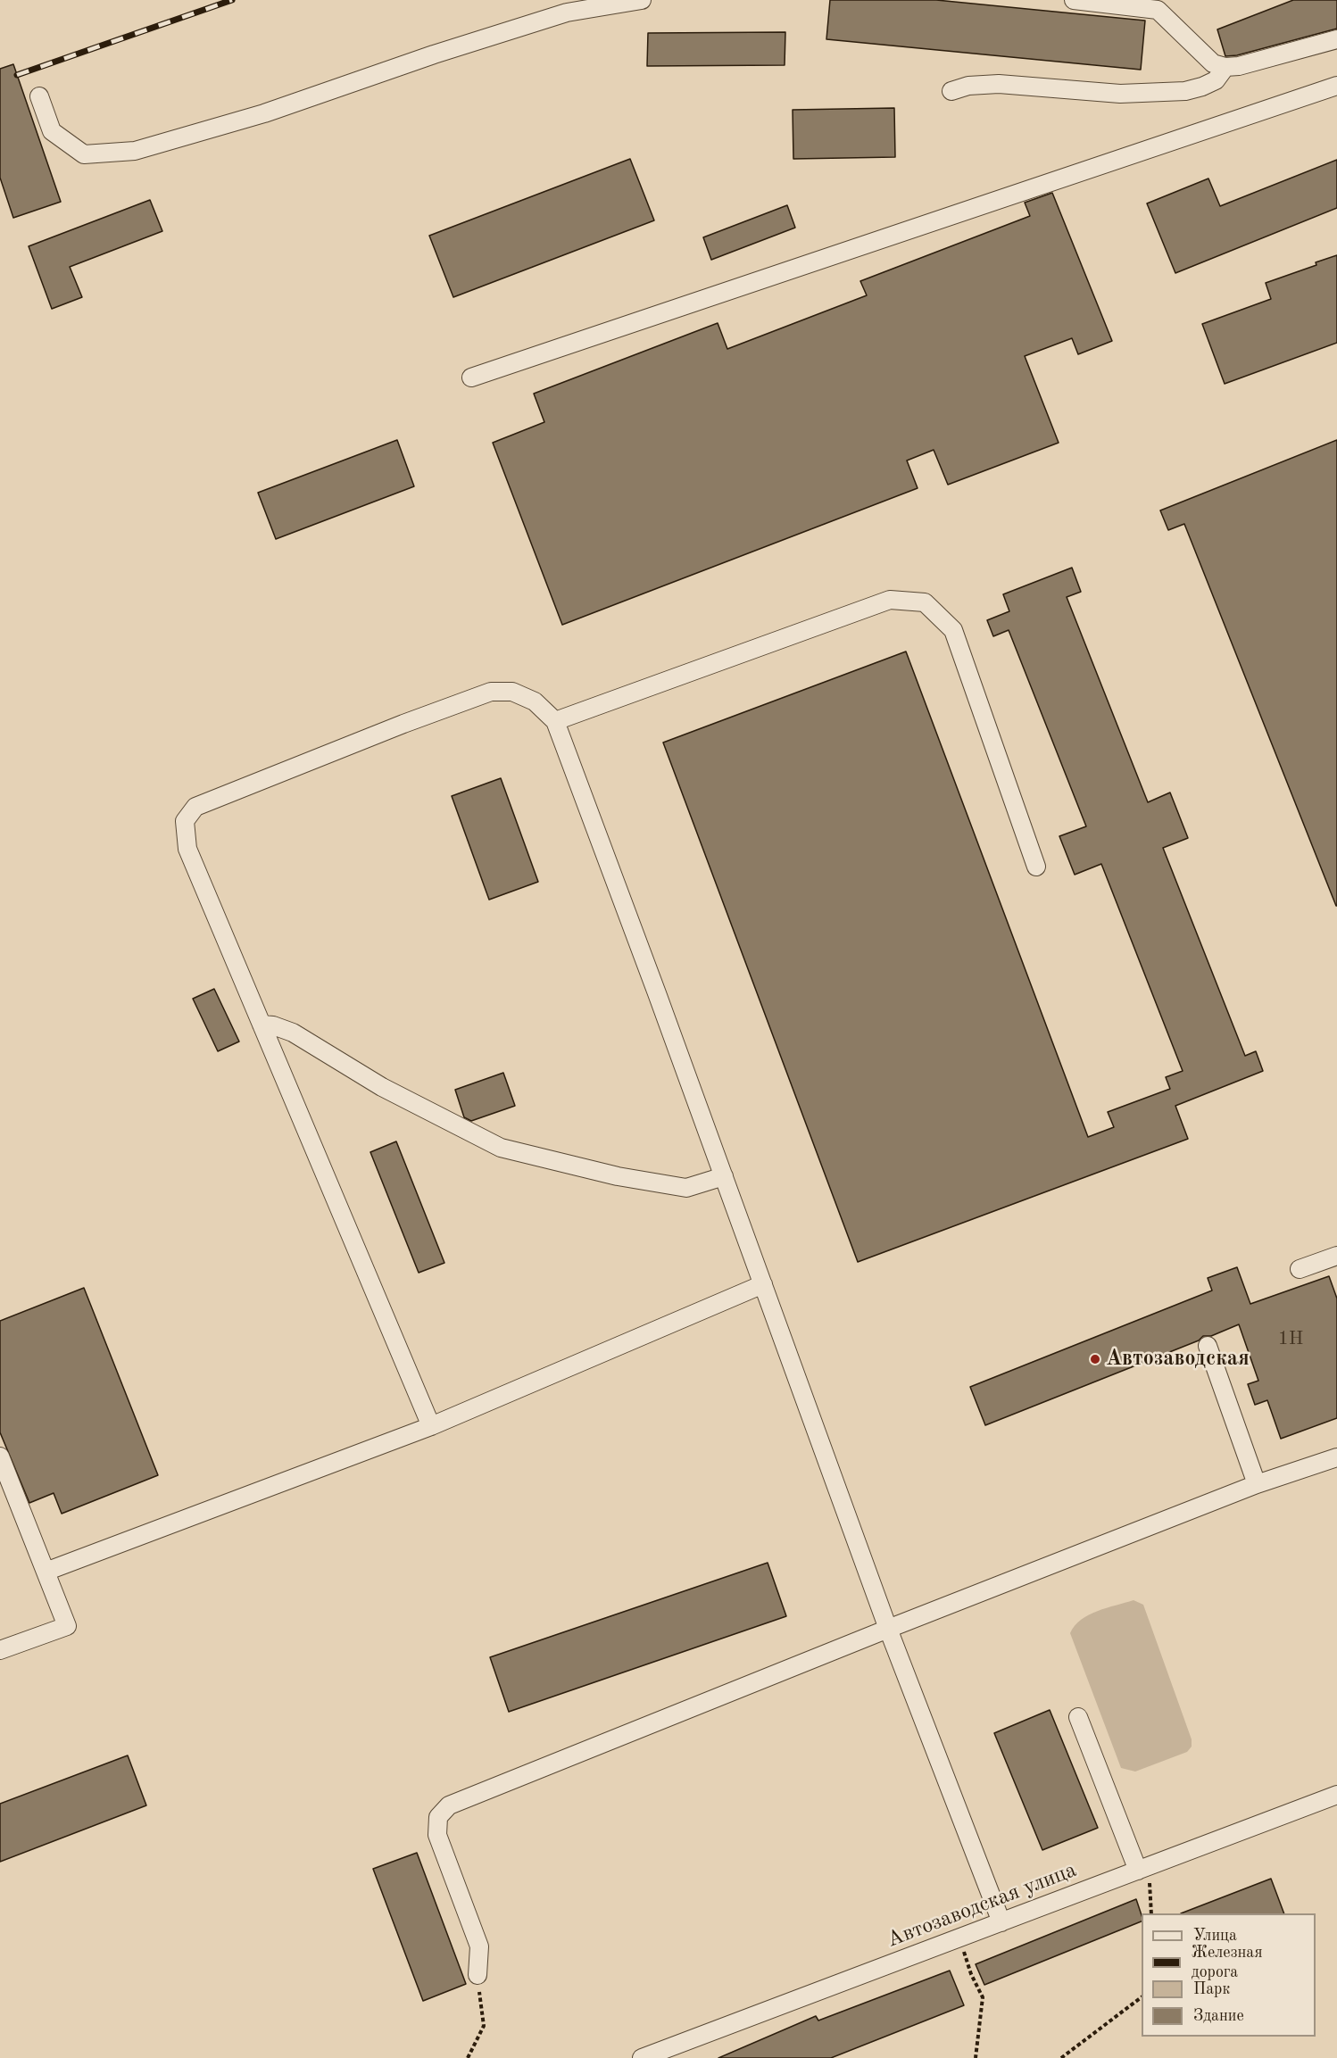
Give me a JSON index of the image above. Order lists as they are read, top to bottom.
{
  "streets": {
    "street": ["Автозаводская улица"]
  },
  "places": ["Автозаводская"],
  "house_numbers": ["1Н"],
  "legend": [
    "Улица",
    "Железная дорога",
    "Парк",
    "Здание"
  ]
}
